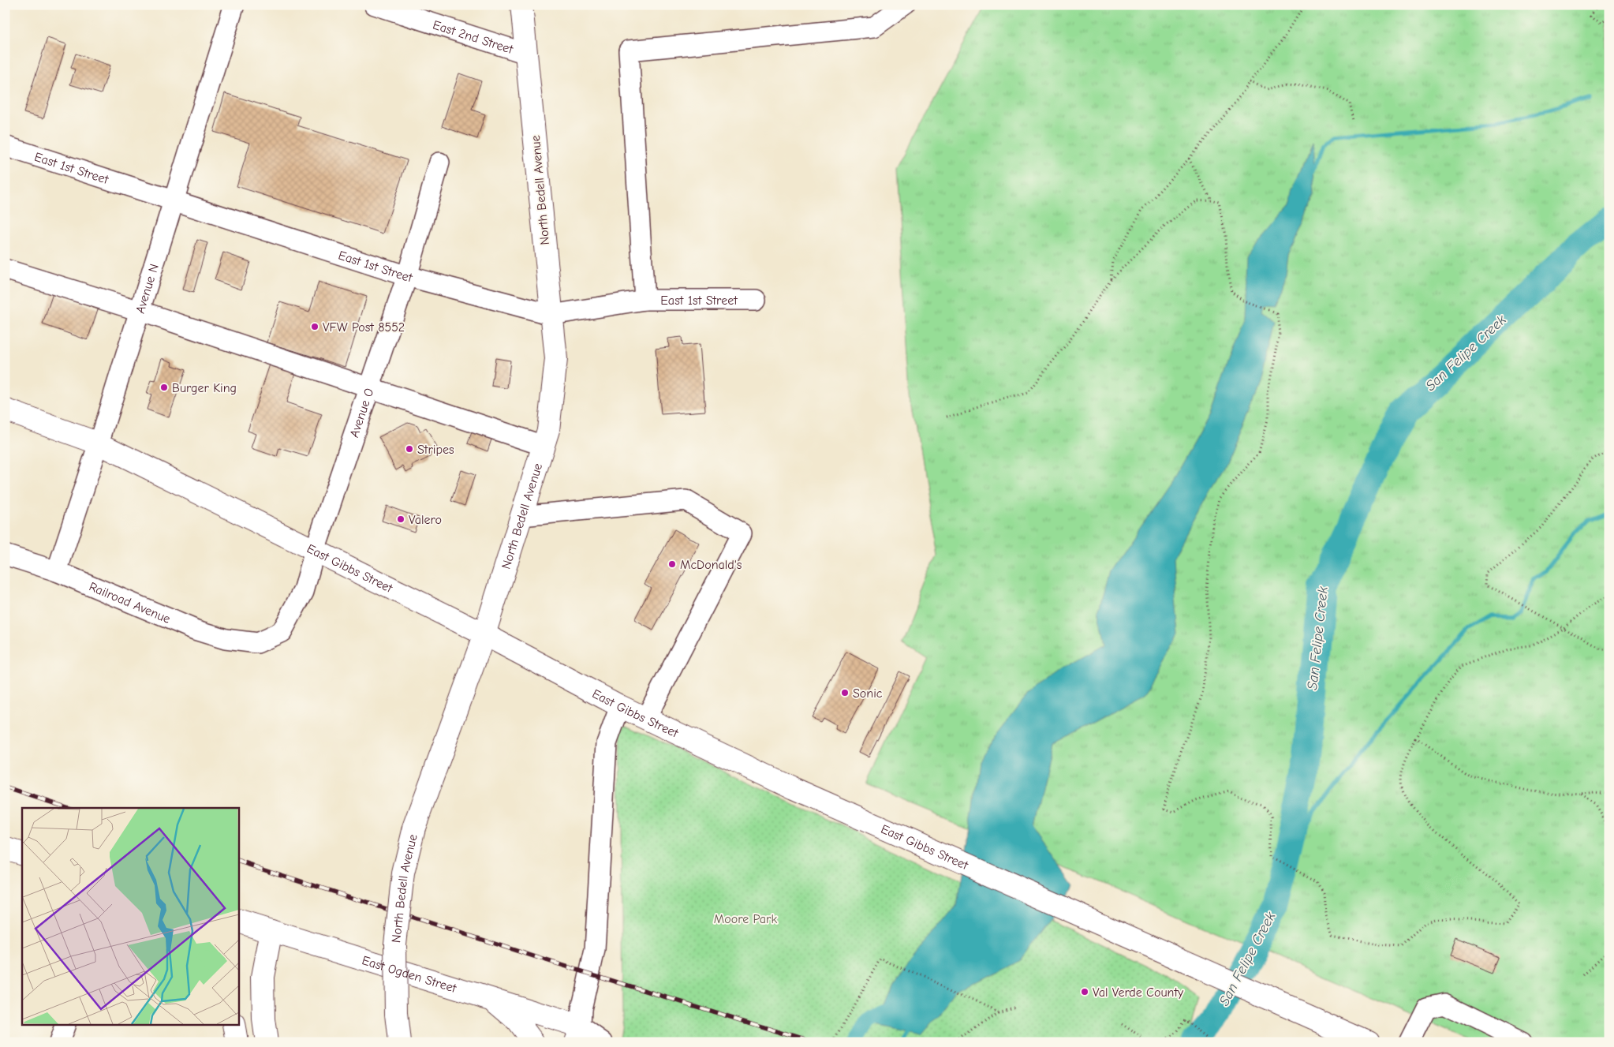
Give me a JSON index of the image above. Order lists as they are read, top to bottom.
{
  "streets": {
    "main road": ["North Bedell Avenue", "East Gibbs Street", "East Ogden Street"],
    "street": [
      "East 2nd Street",
      "East 1st Street",
      "Avenue N",
      "Avenue O",
      "Railroad Avenue"
    ]
  },
  "crossings": [
    ["East 2nd Street", "North Bedell Avenue"],
    ["East 1st Street", "North Bedell Avenue"],
    ["East 1st Street", "Avenue N"],
    ["East 1st Street", "Avenue O"],
    ["North Bedell Avenue", "East Gibbs Street"],
    ["Avenue N", "East Gibbs Street"],
    ["Avenue N", "Railroad Avenue"],
    ["Avenue O", "East Gibbs Street"],
    ["Avenue O", "Railroad Avenue"]
  ],
  "water": ["San Felipe Creek"],
  "parks": ["Moore Park"],
  "places": [
    "VFW Post 8552",
    "Burger King",
    "Stripes",
    "Valero",
    "McDonald's",
    "Sonic",
    "Val Verde County"
  ]
}
